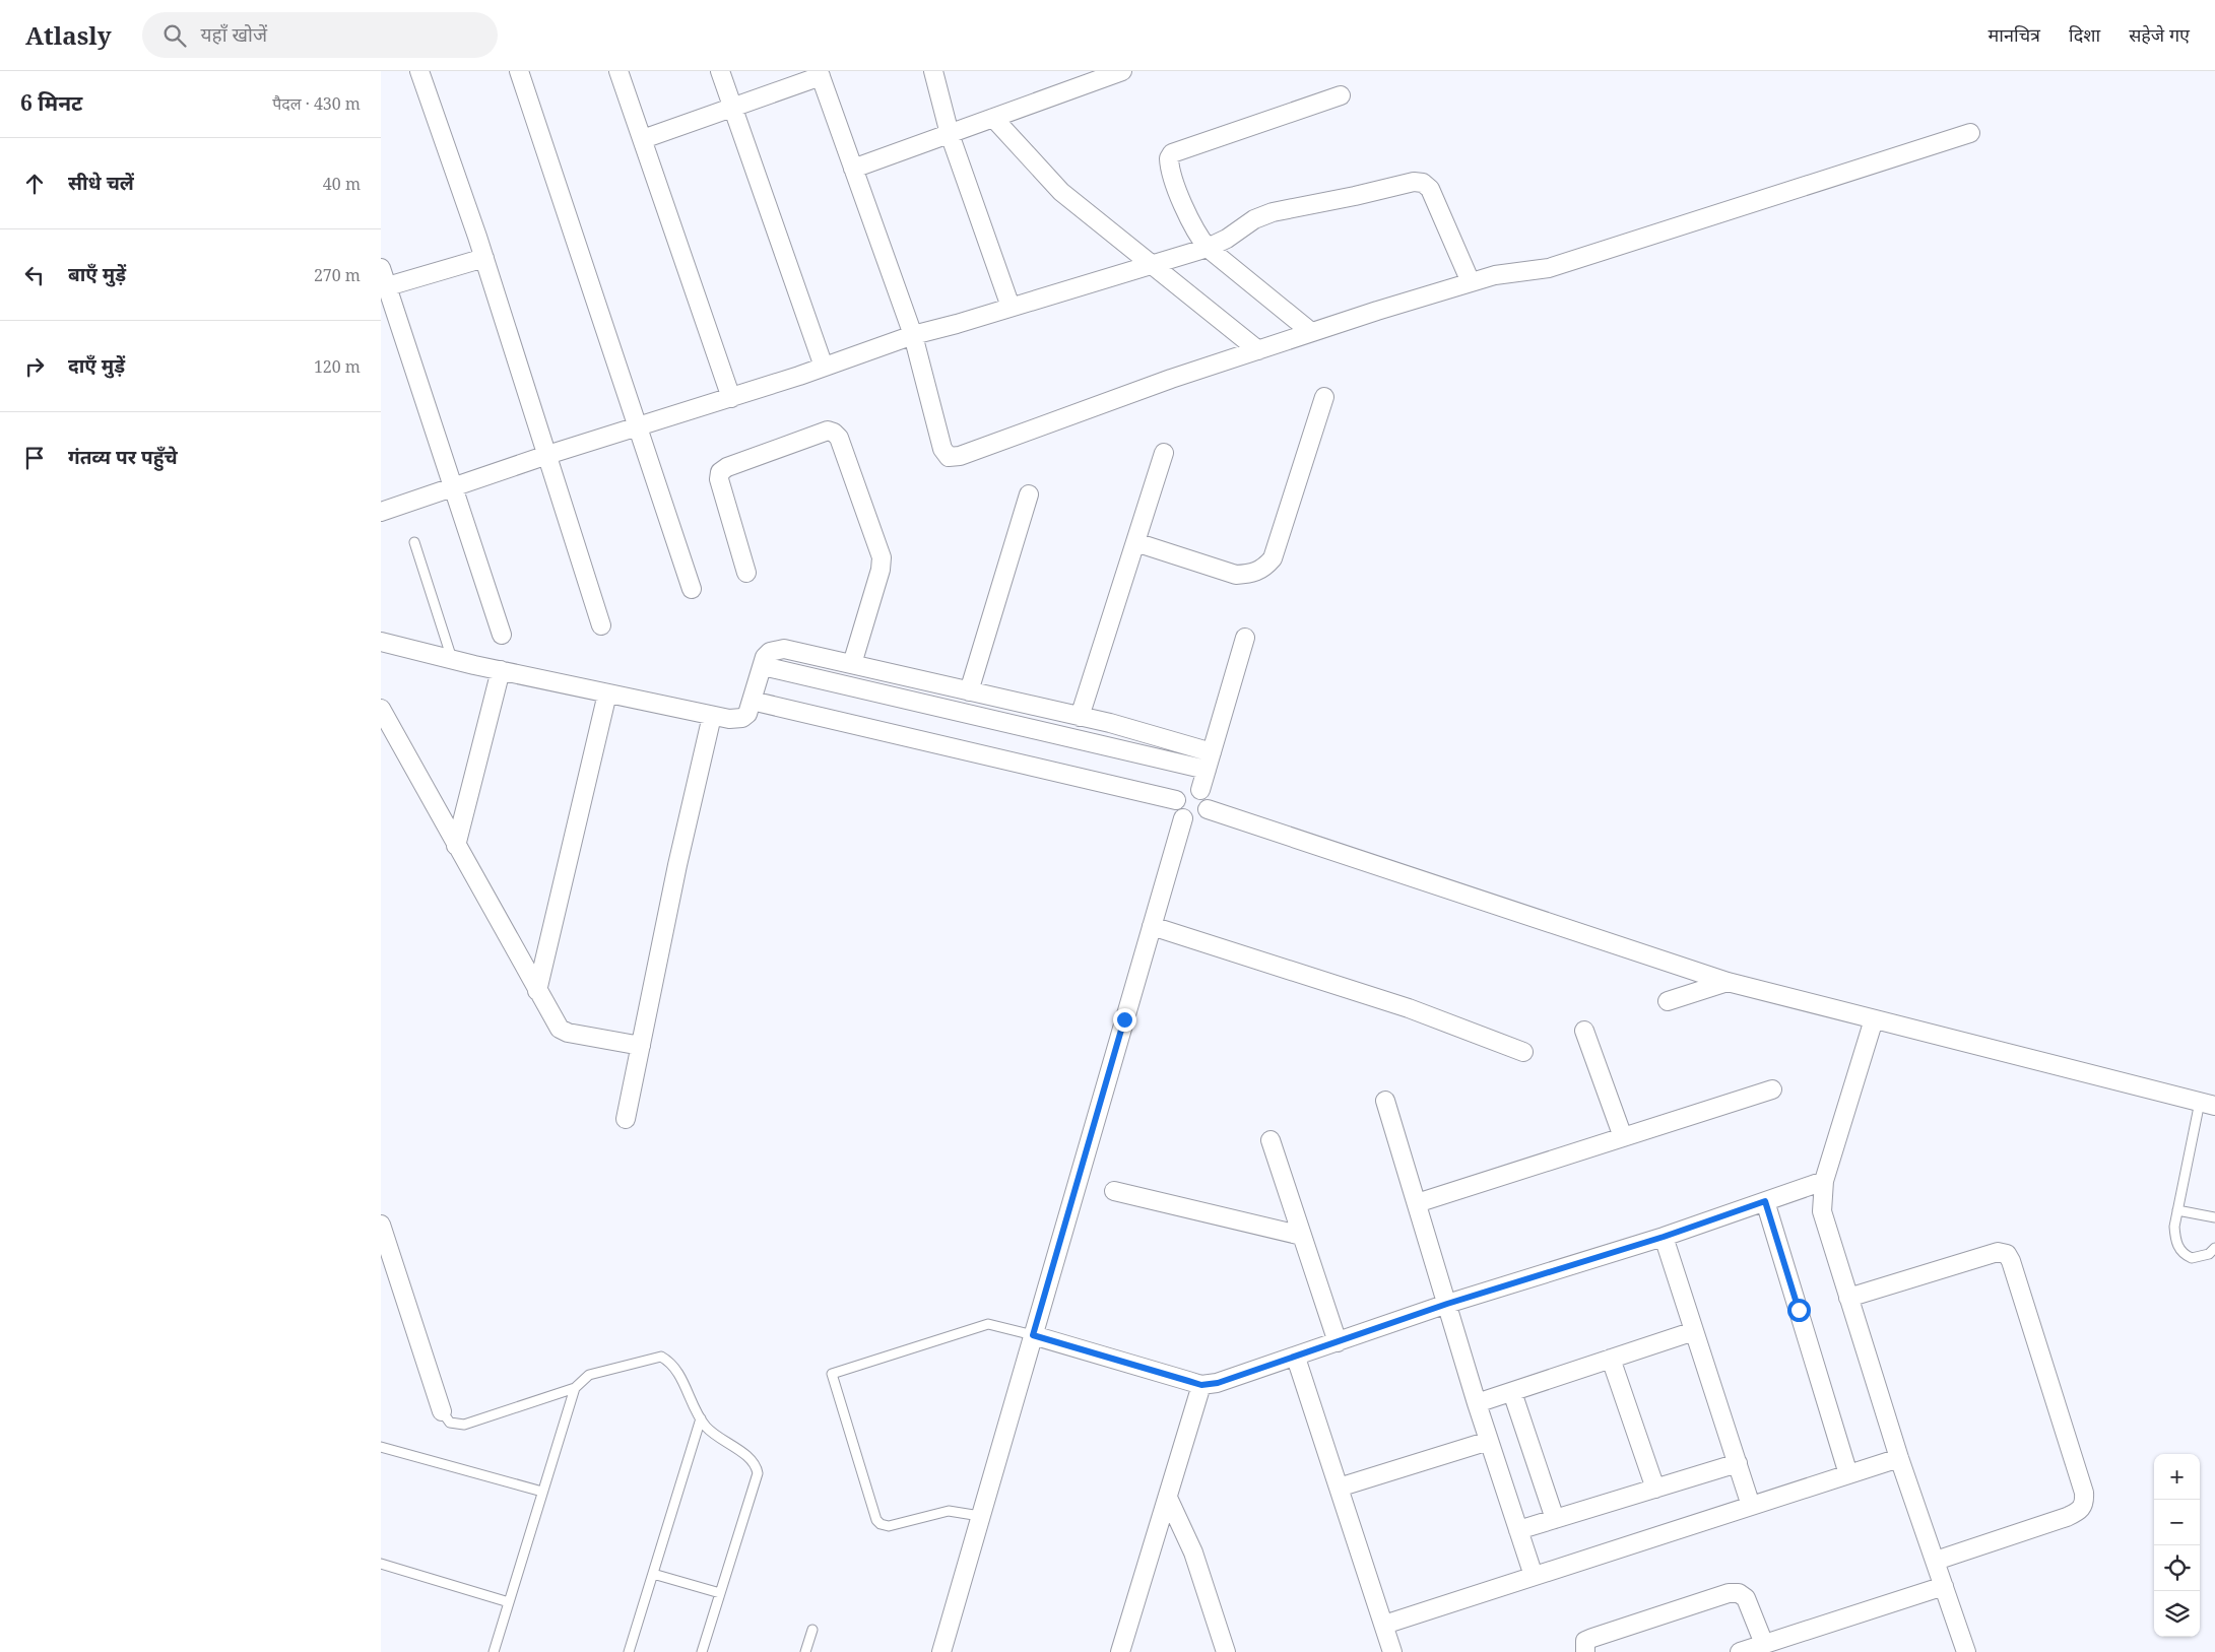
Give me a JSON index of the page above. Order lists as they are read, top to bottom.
{
  "page": {
    "header": "Atlasly",
    "search": "यहाँ खोजें",
    "nav": ["मानचित्र", "दिशा", "सहेजे गए"],
    "heading": ["6 मिनट", "पैदल · 430 m"],
    "list": [
      ["सीधे चलें", "40 m"],
      ["बाएँ मुड़ें", "270 m"],
      ["दाएँ मुड़ें", "120 m"],
      "गंतव्य पर पहुँचे"
    ],
    "map_buttons": ["+", "−"]
  }
}
